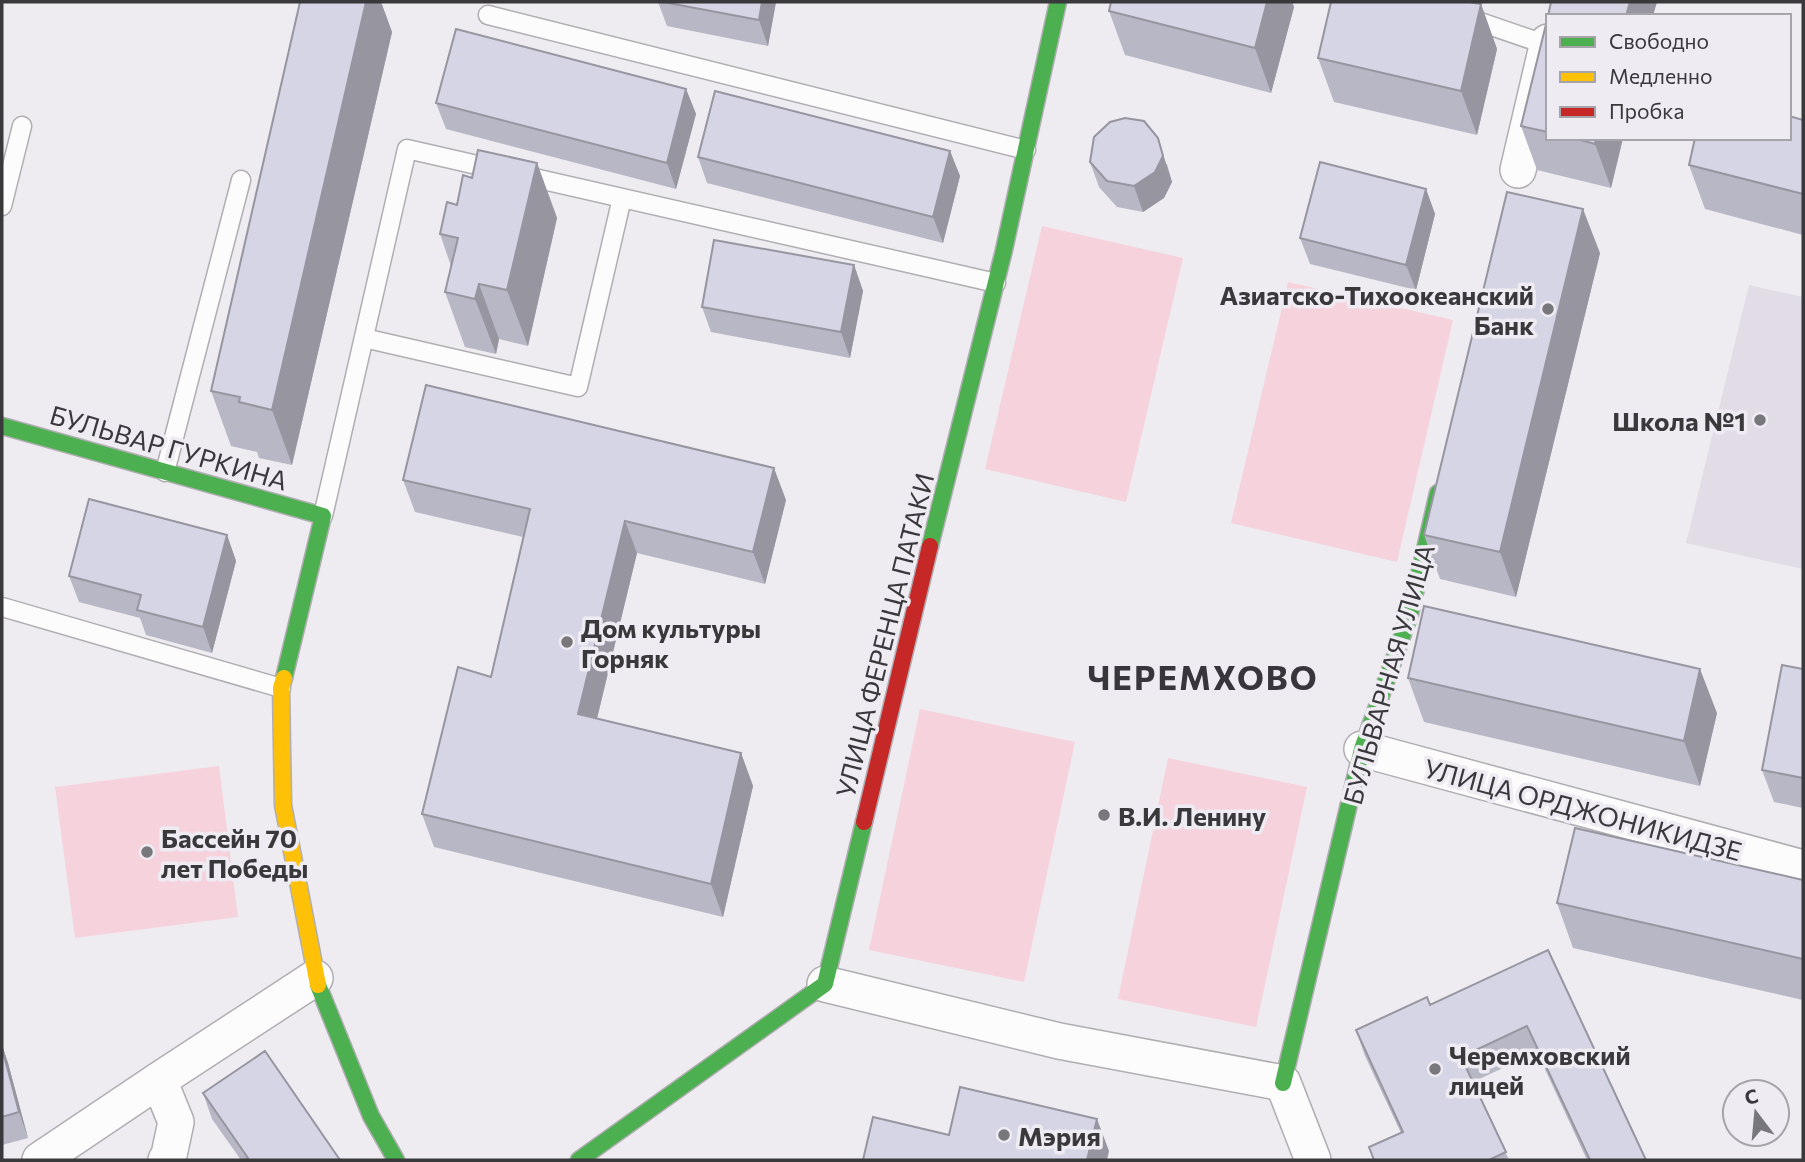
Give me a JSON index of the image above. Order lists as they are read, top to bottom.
{
  "streets": {
    "street": [
      "БУЛЬВАР ГУРКИНА",
      "УЛИЦА ФЕРЕНЦА ПАТАКИ",
      "БУЛЬВАРНАЯ УЛИЦА",
      "УЛИЦА ОРДЖОНИКИДЗЕ"
    ]
  },
  "crossings": [
    ["БУЛЬВАРНАЯ УЛИЦА", "УЛИЦА ОРДЖОНИКИДЗЕ"]
  ],
  "districts": ["ЧЕРЕМХОВО"],
  "places": [
    "Азиатско-Тихоокеанский Банк",
    "Школа №1",
    "Дом культуры Горняк",
    "В.И. Ленину",
    "Бассейн 70 лет Победы",
    "Черемховский лицей",
    "Мэрия"
  ],
  "legend": ["Свободно", "Медленно", "Пробка"],
  "north": "top"
}
